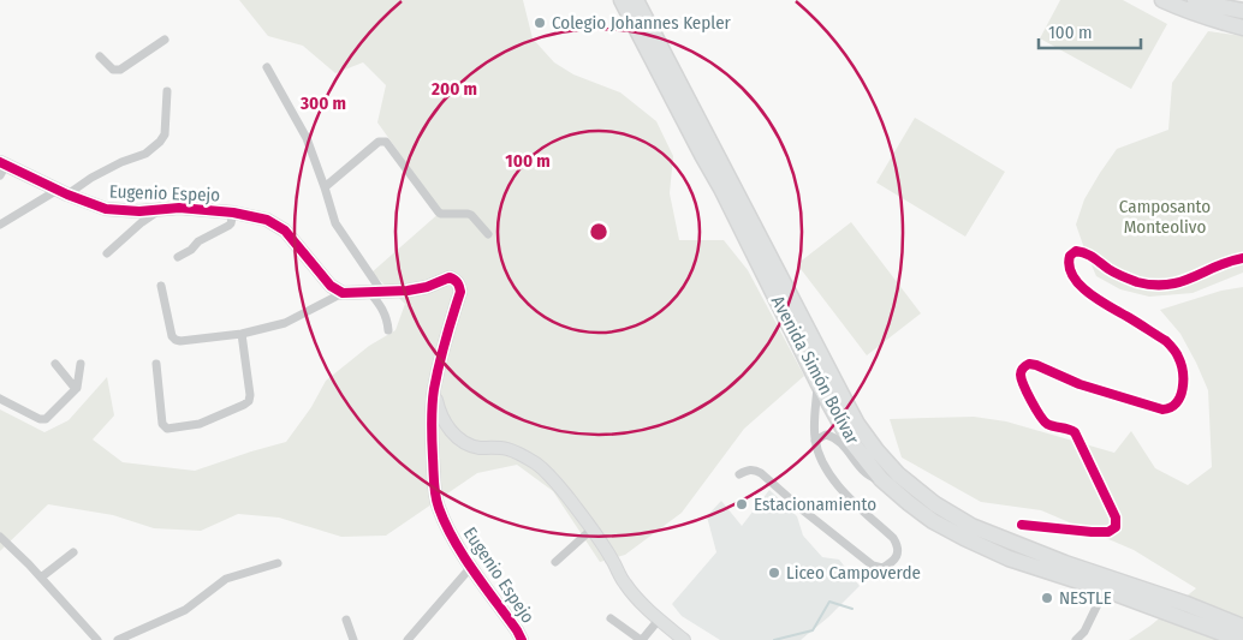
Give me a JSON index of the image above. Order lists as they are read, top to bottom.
{
  "streets": {
    "highway": ["Avenida Simón Bolívar"],
    "street": ["Eugenio Espejo"]
  },
  "parks": ["Camposanto Monteolivo"],
  "places": [
    "Colegio Johannes Kepler",
    "Estacionamiento",
    "Liceo Campoverde",
    "NESTLE"
  ],
  "scale_bar": "100 m",
  "rings": ["200 m", "300 m", "100 m"]
}
